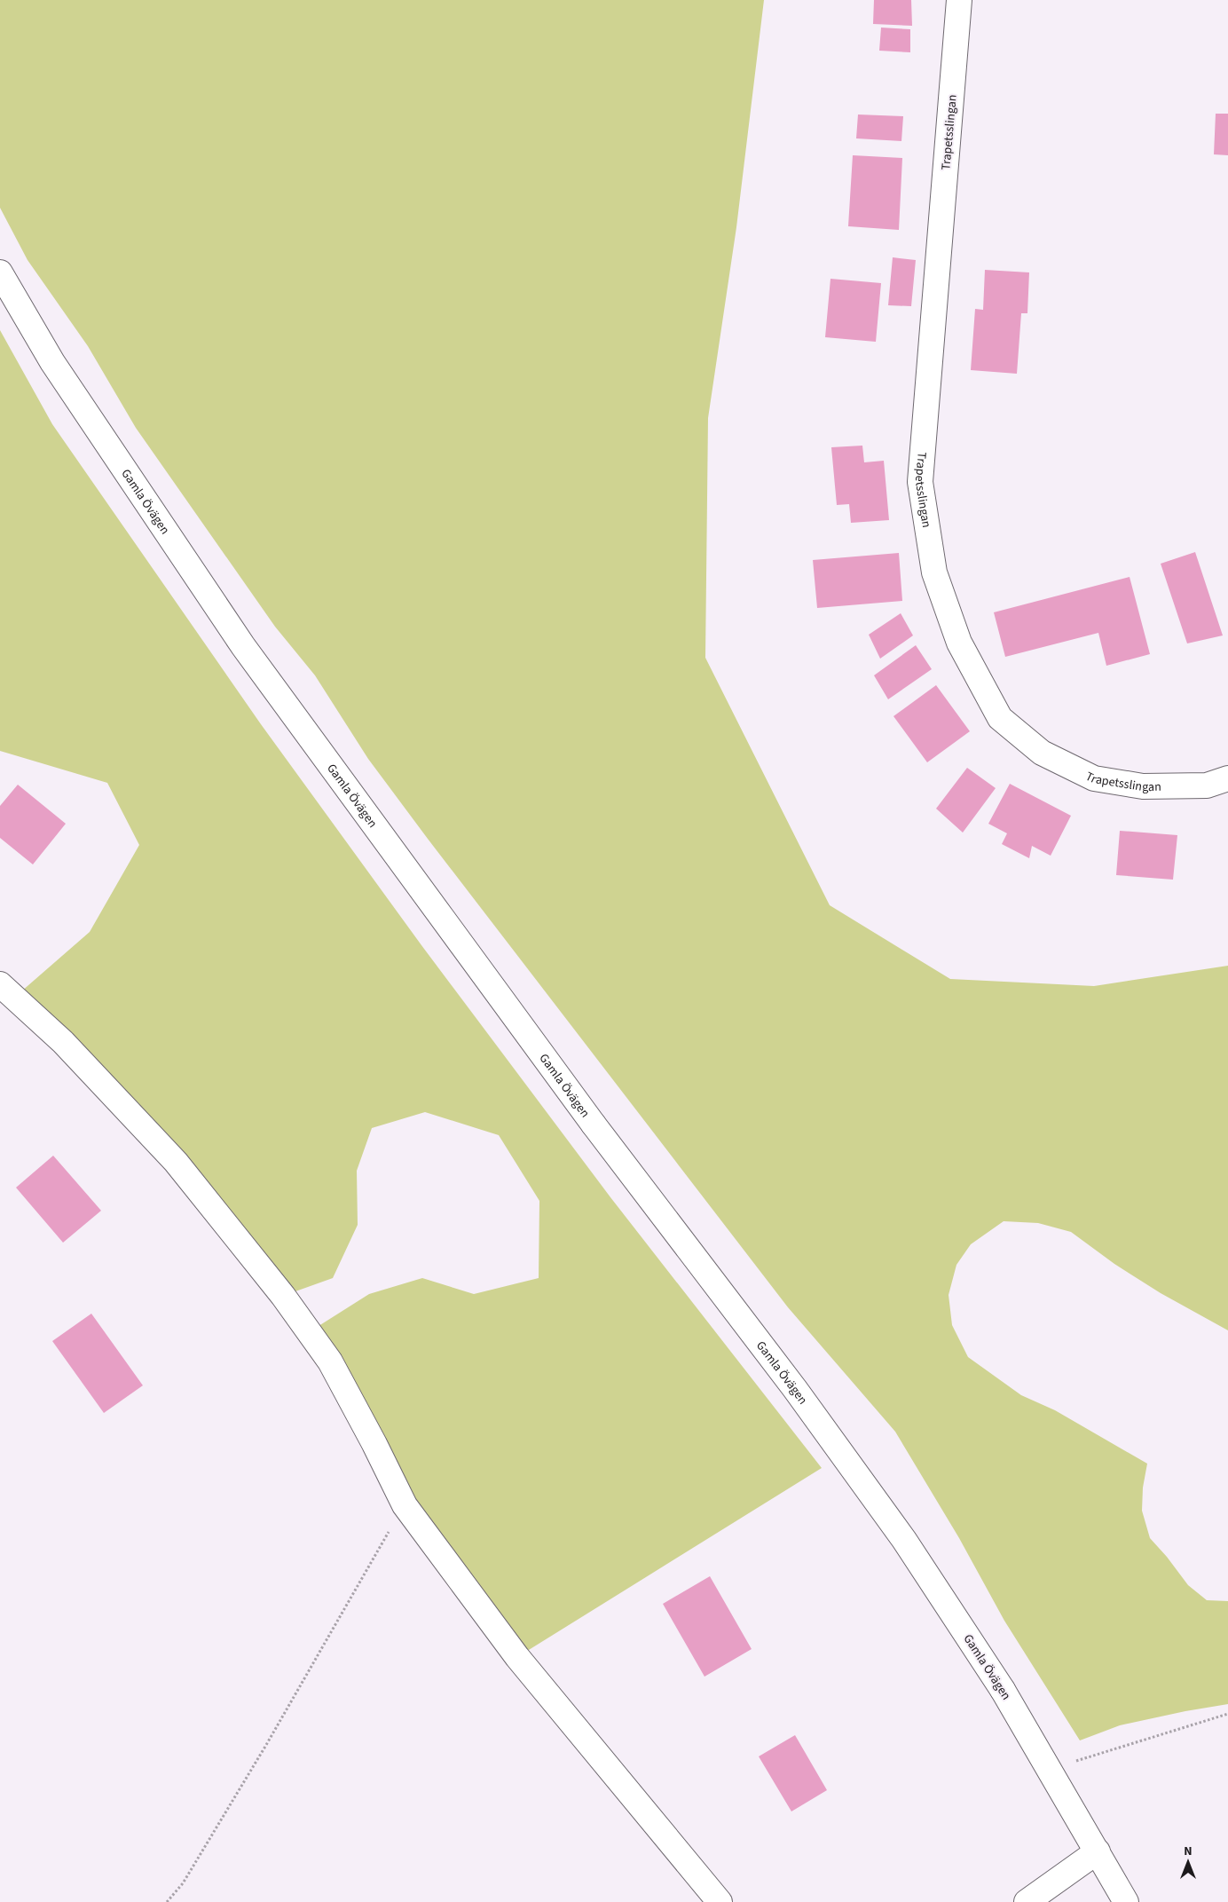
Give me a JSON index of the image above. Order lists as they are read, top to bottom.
{
  "streets": {
    "street": ["Trapetsslingan", "Gamla Övägen"]
  },
  "north": "top"
}
